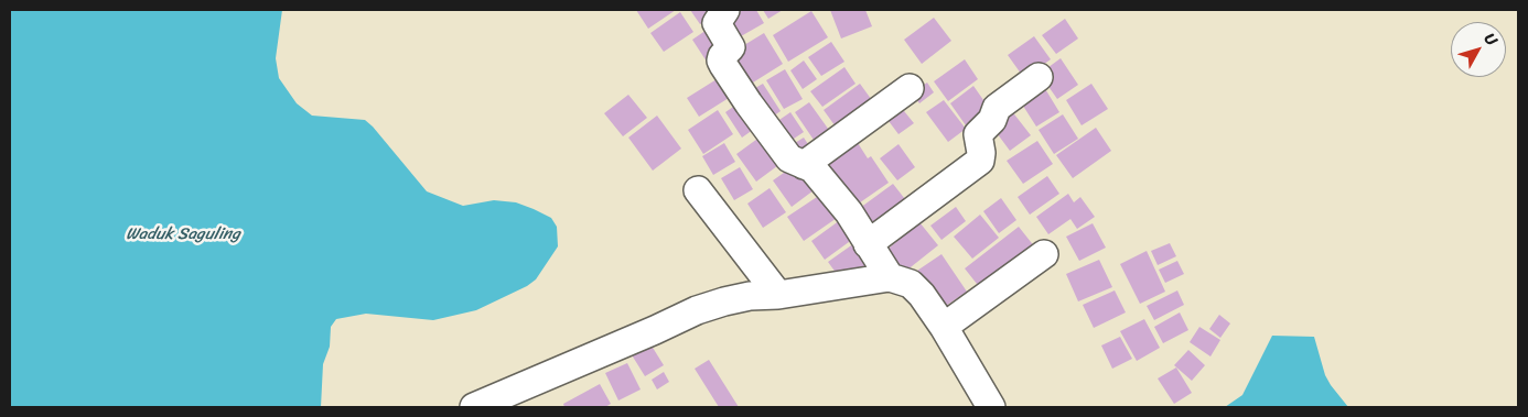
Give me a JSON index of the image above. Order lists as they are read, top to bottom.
{
  "water": ["Waduk Saguling"],
  "north": "top right"
}
